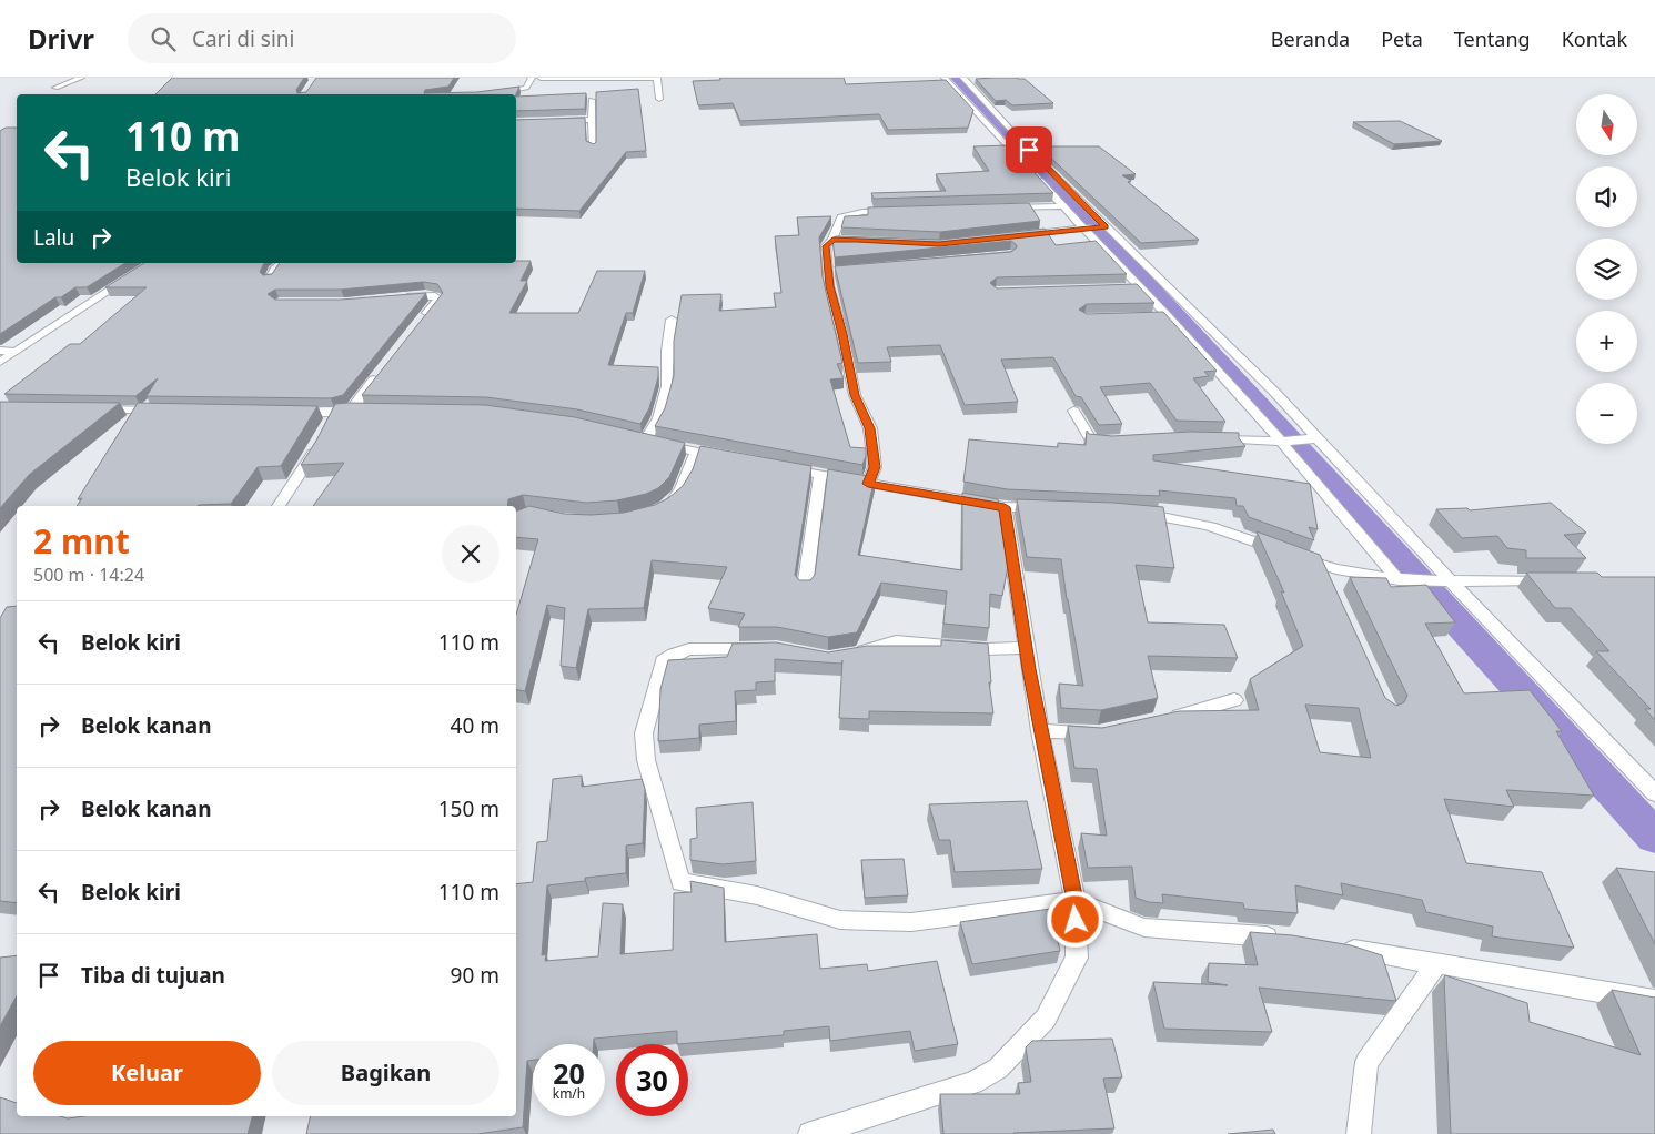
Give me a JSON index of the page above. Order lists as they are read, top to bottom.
{
  "north": "bottom",
  "page": {
    "header": "Drivr",
    "search": "Cari di sini",
    "nav": [
      "Beranda",
      "Peta",
      "Tentang",
      "Kontak"
    ],
    "map_buttons": ["+", "−"],
    "turn": ["110 m", "Belok kiri"],
    "then": "Lalu",
    "heading": ["2 mnt", "500 m · 14:24"],
    "list": [
      {
        "name": "Belok kiri",
        "value": "110 m"
      },
      {
        "name": "Belok kanan",
        "value": "40 m"
      },
      {
        "name": "Belok kanan",
        "value": "150 m"
      },
      {
        "name": "Belok kiri",
        "value": "110 m"
      },
      {
        "name": "Tiba di tujuan",
        "value": "90 m"
      }
    ],
    "buttons": ["Keluar", "Bagikan"],
    "speed": "20 km/h",
    "limit": "30"
  }
}
